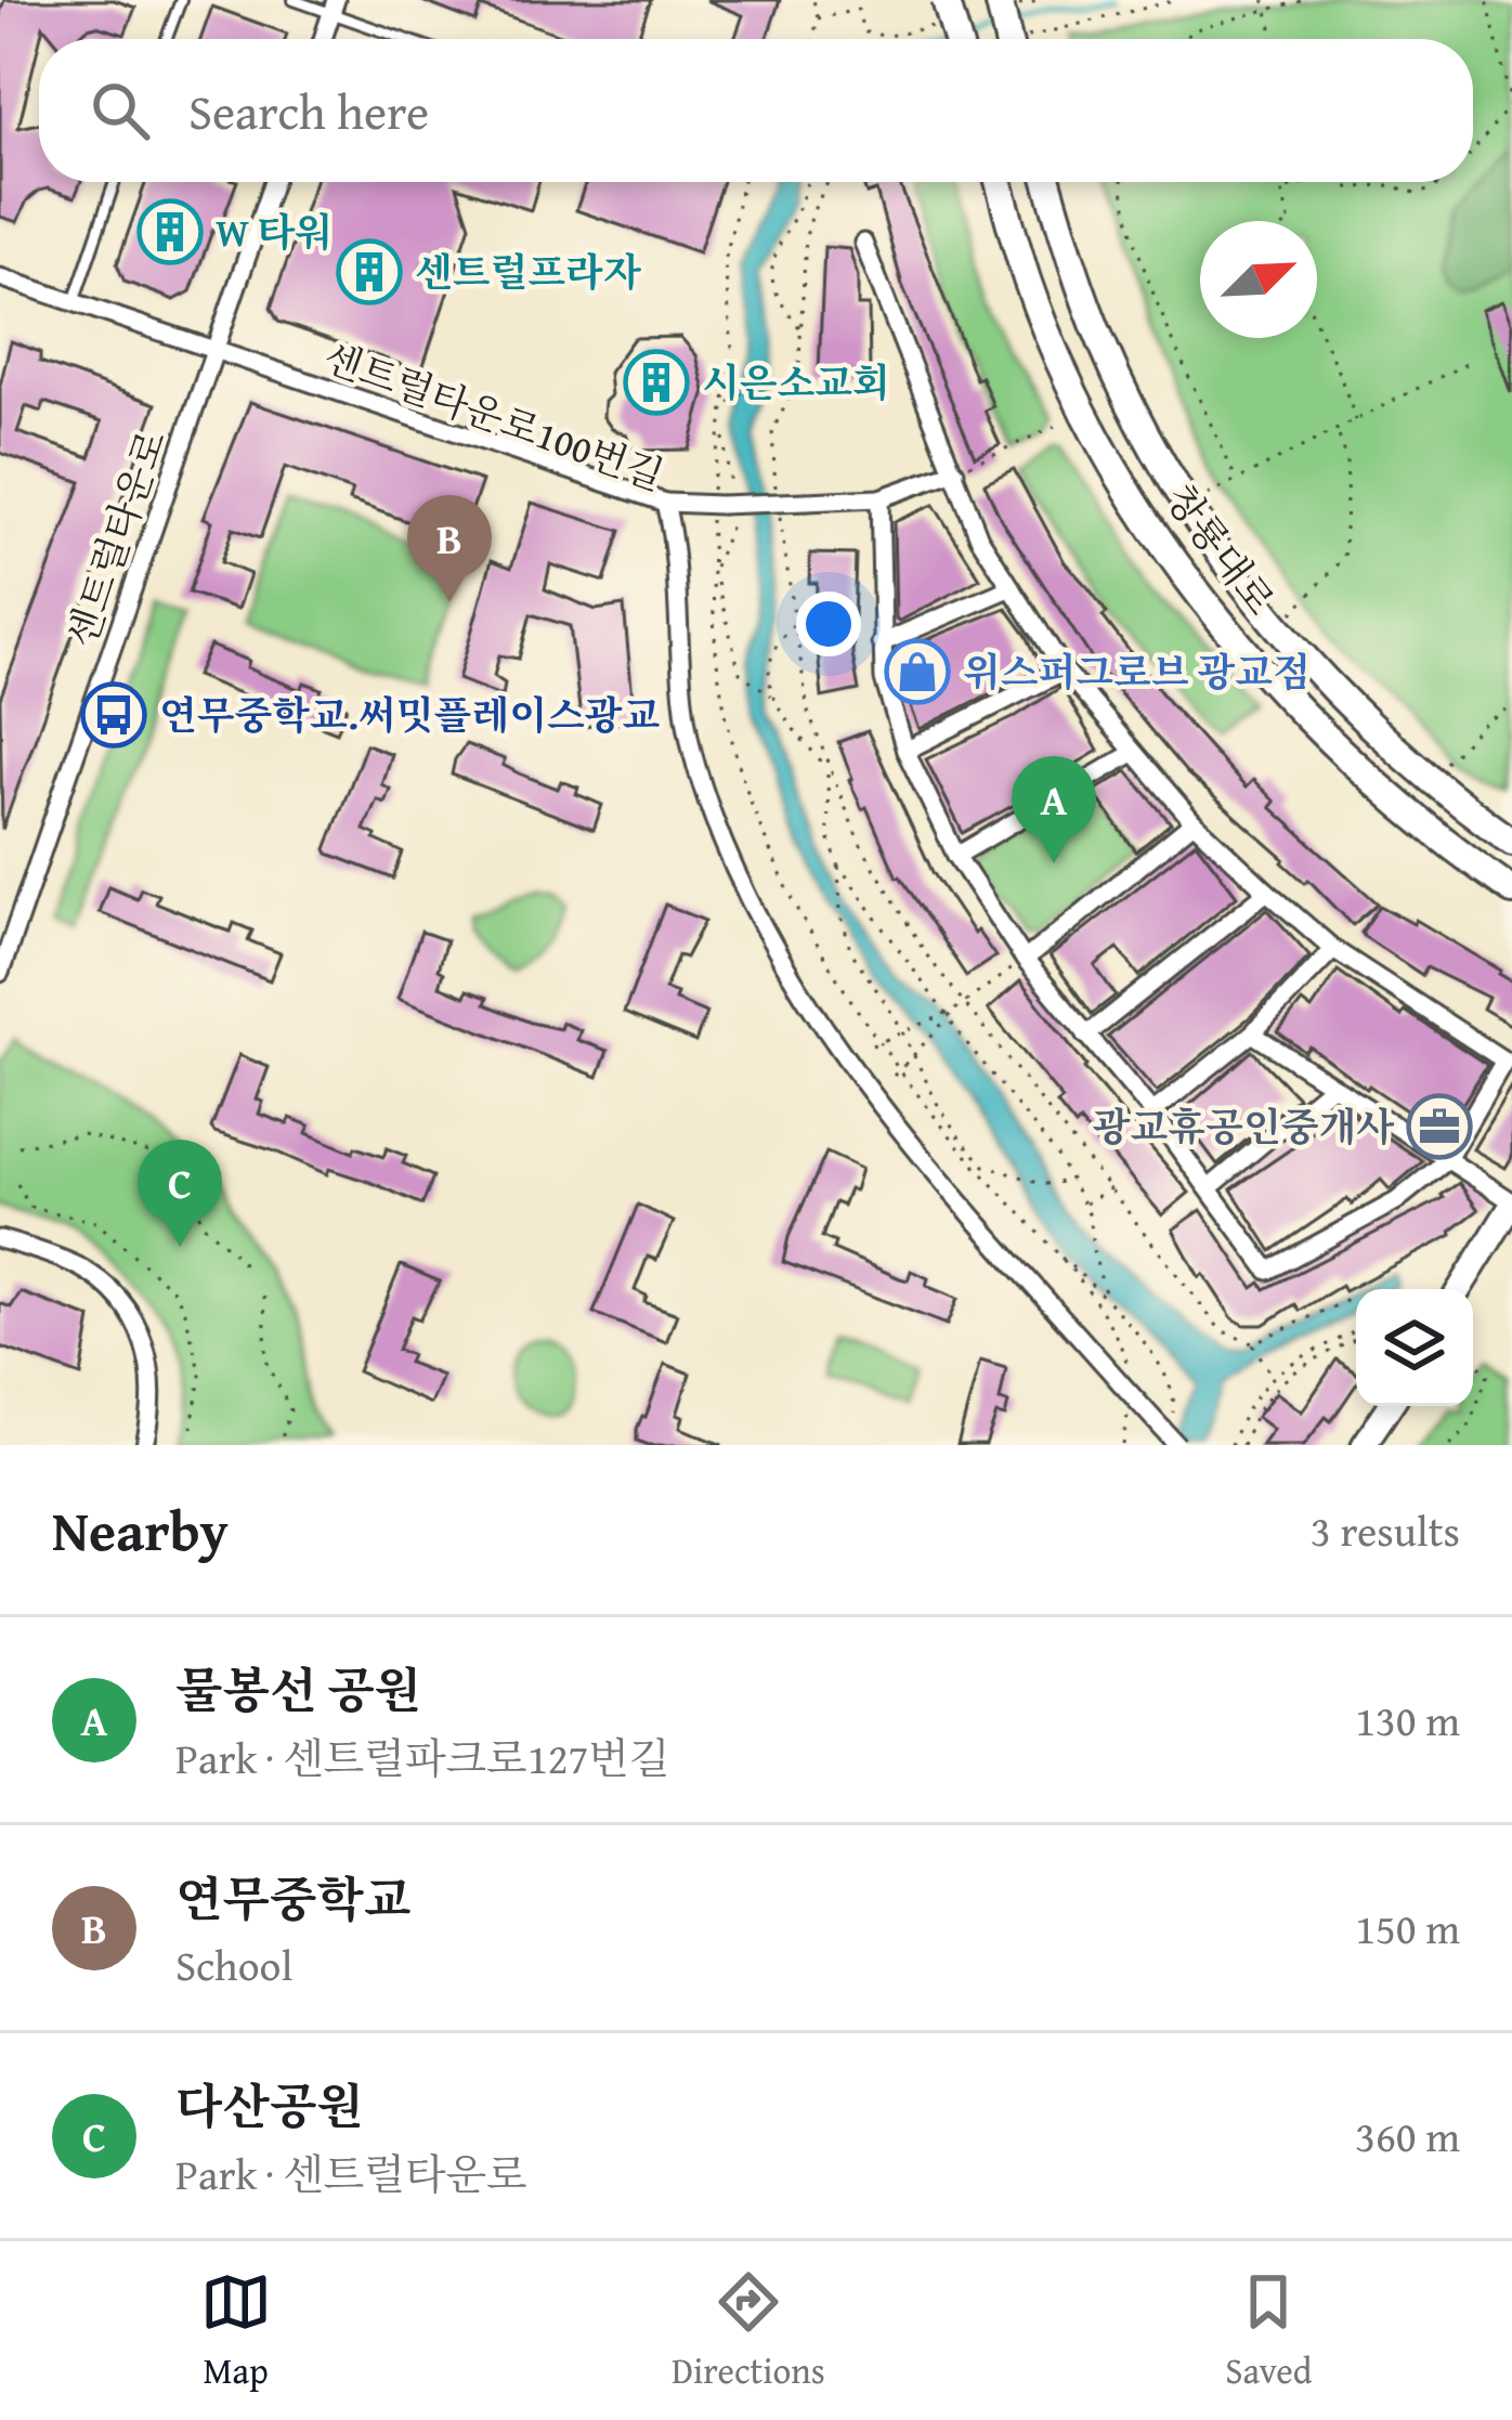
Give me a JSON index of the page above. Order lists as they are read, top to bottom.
{
  "streets": {
    "main road": ["창룡대로"],
    "street": ["센트럴타운로100번길", "센트럴타운로"]
  },
  "crossings": [
    ["센트럴타운로100번길", "센트럴타운로"]
  ],
  "places": {
    "building": ["W 타워", "센트럴프라자", "시은소교회"],
    "shop": ["위스퍼그로브 광교점"],
    "bus stop": ["연무중학교.써밋플레이스광교"],
    "office": ["광교휴공인중개사"]
  },
  "north": "top right",
  "page": {
    "search": "Search here",
    "pins": ["B", "A", "C"],
    "heading": ["Nearby", "3 results"],
    "list": [
      {
        "mark": "A",
        "name": "물봉선 공원",
        "note": "Park · 센트럴파크로127번길",
        "value": "130 m"
      },
      {
        "mark": "B",
        "name": "연무중학교",
        "note": "School",
        "value": "150 m"
      },
      {
        "mark": "C",
        "name": "다산공원",
        "note": "Park · 센트럴타운로",
        "value": "360 m"
      }
    ],
    "nav": ["Map", "Directions", "Saved"]
  }
}
